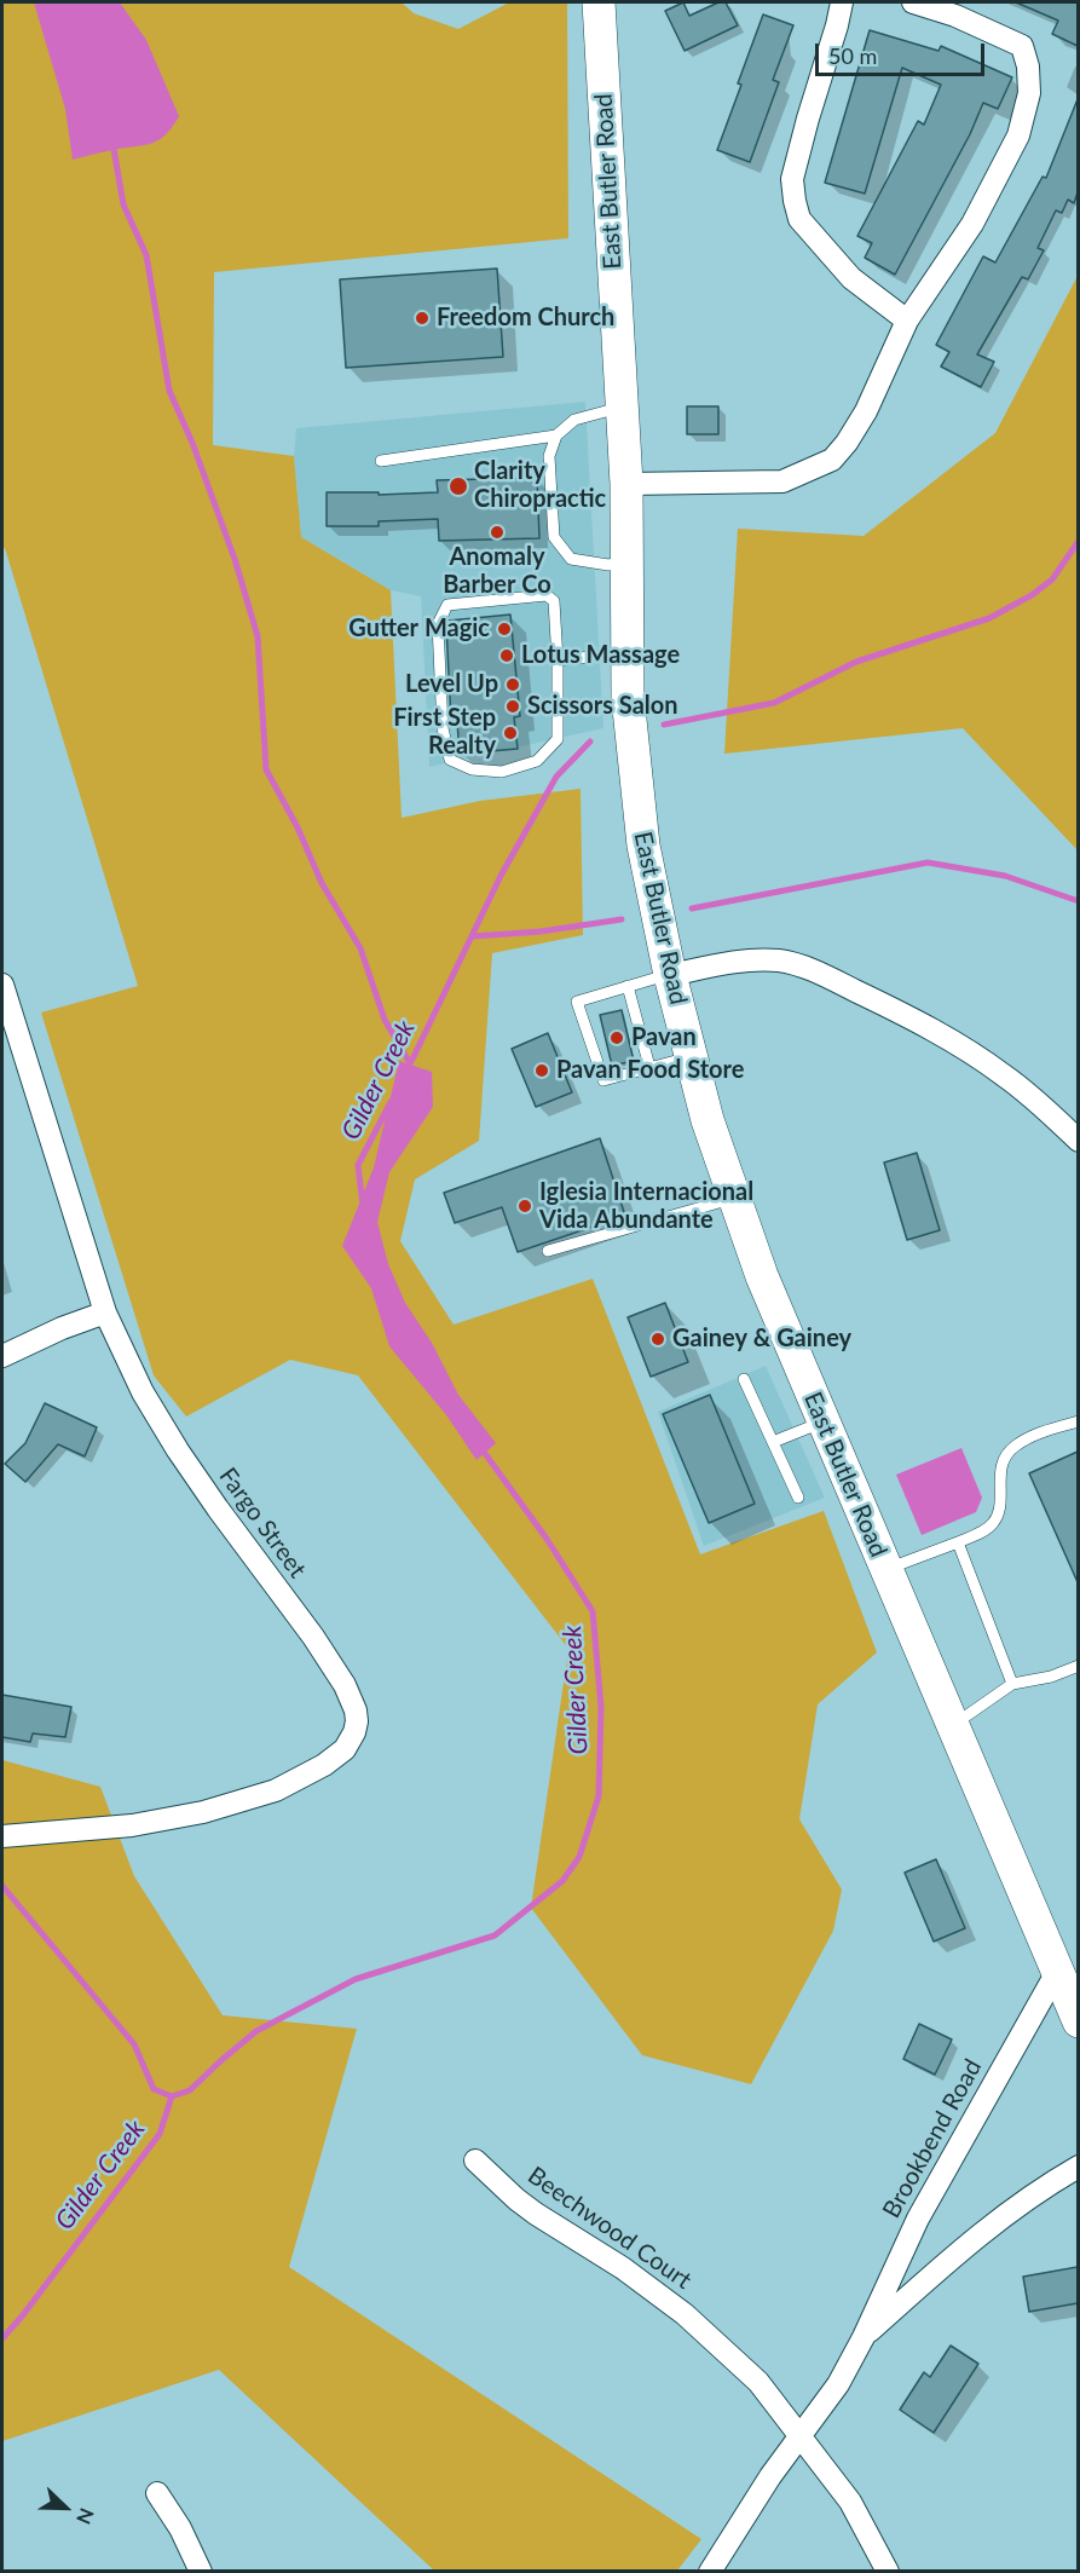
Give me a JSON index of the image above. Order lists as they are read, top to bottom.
{
  "streets": {
    "main road": ["East Butler Road"],
    "street": ["Fargo Street", "Brookbend Road", "Beechwood Court"]
  },
  "crossings": [
    ["East Butler Road", "Brookbend Road"],
    ["Brookbend Road", "Beechwood Court"]
  ],
  "water": ["Gilder Creek"],
  "places": [
    "Freedom Church",
    "Clarity Chiropractic",
    "Anomaly Barber Co",
    "Gutter Magic",
    "Lotus Massage",
    "Level Up",
    "Scissors Salon",
    "First Step Realty",
    "Pavan",
    "Pavan Food Store",
    "Iglesia Internacional Vida Abundante",
    "Gainey & Gainey"
  ],
  "scale_bar": "50 m",
  "north": "bottom right"
}
